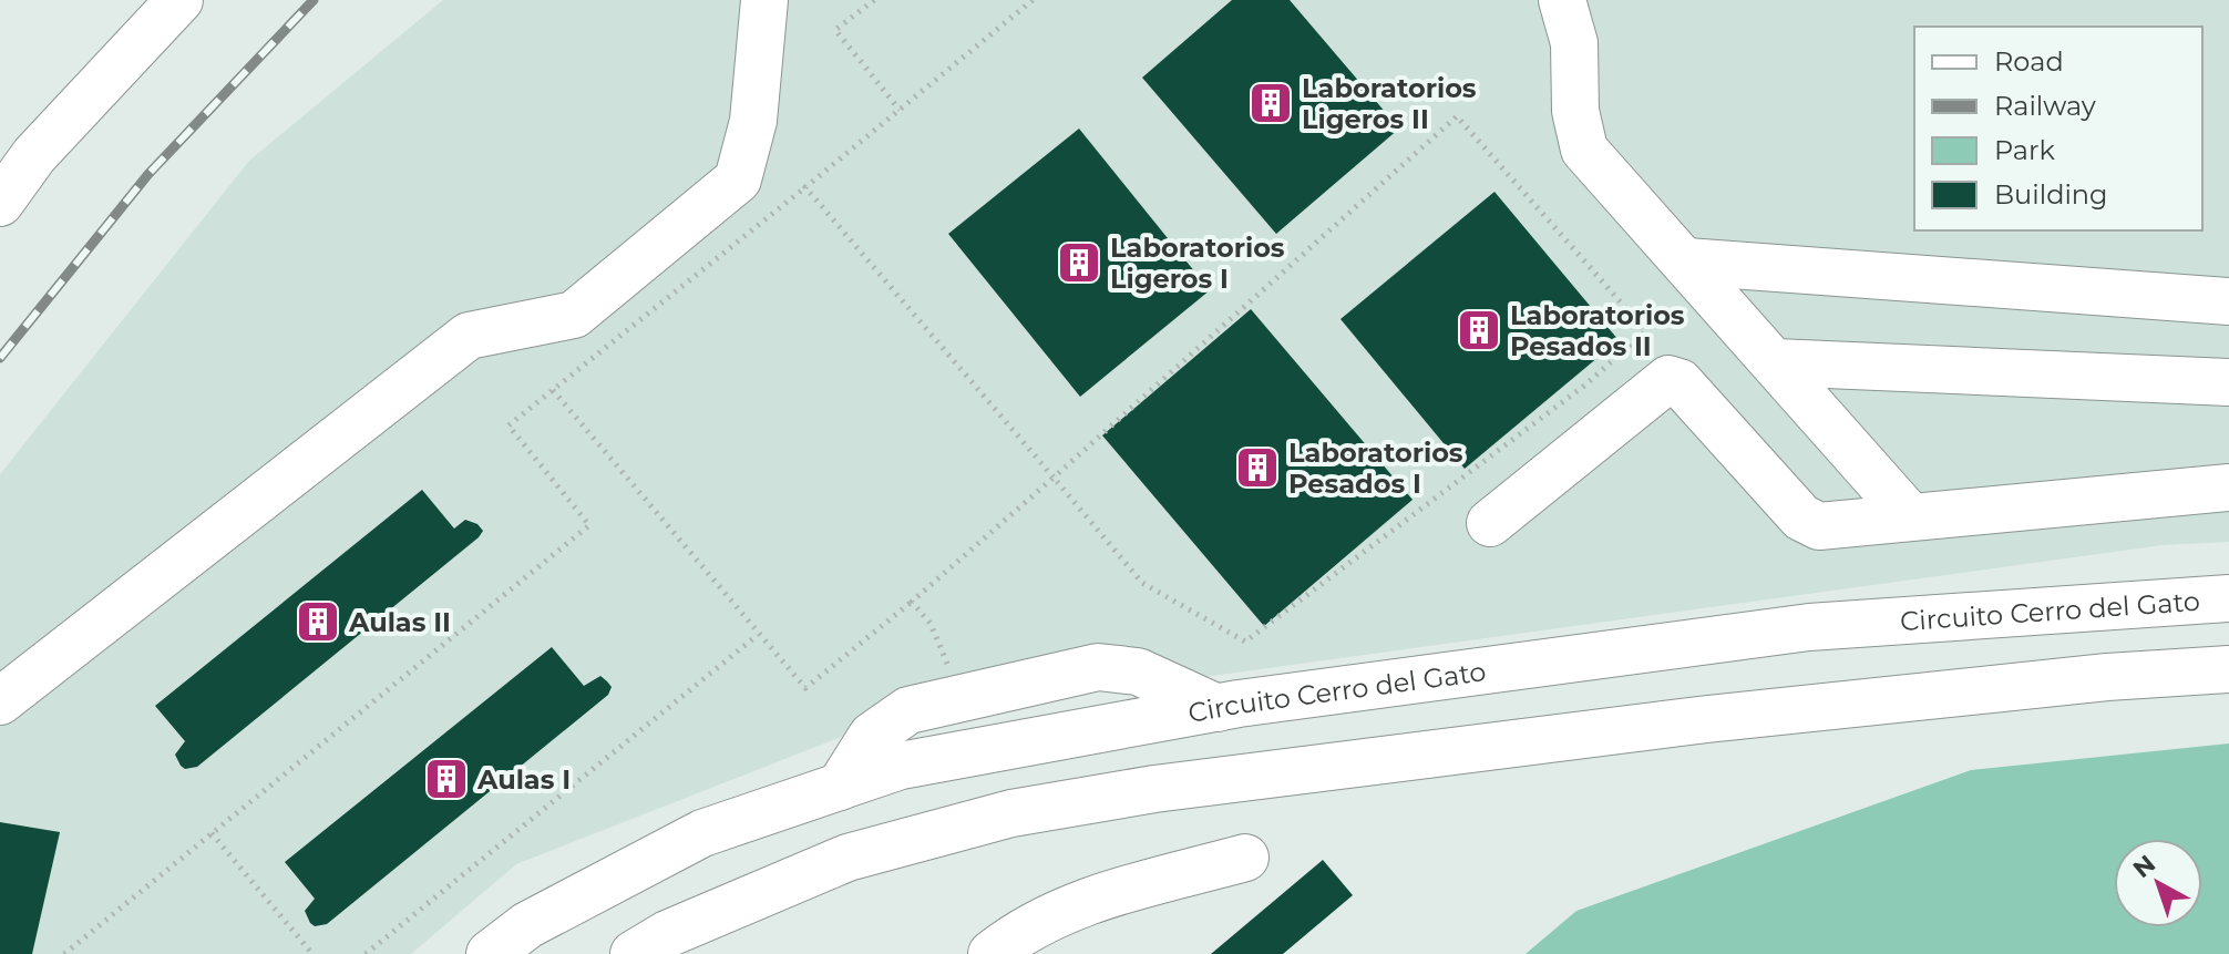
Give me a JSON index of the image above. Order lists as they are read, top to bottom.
{
  "streets": {
    "street": ["Circuito Cerro del Gato"]
  },
  "places": {
    "building": [
      "Laboratorios Ligeros II",
      "Laboratorios Ligeros I",
      "Laboratorios Pesados II",
      "Laboratorios Pesados I",
      "Aulas II",
      "Aulas I"
    ]
  },
  "legend": [
    "Road",
    "Railway",
    "Park",
    "Building"
  ],
  "north": "top left"
}
